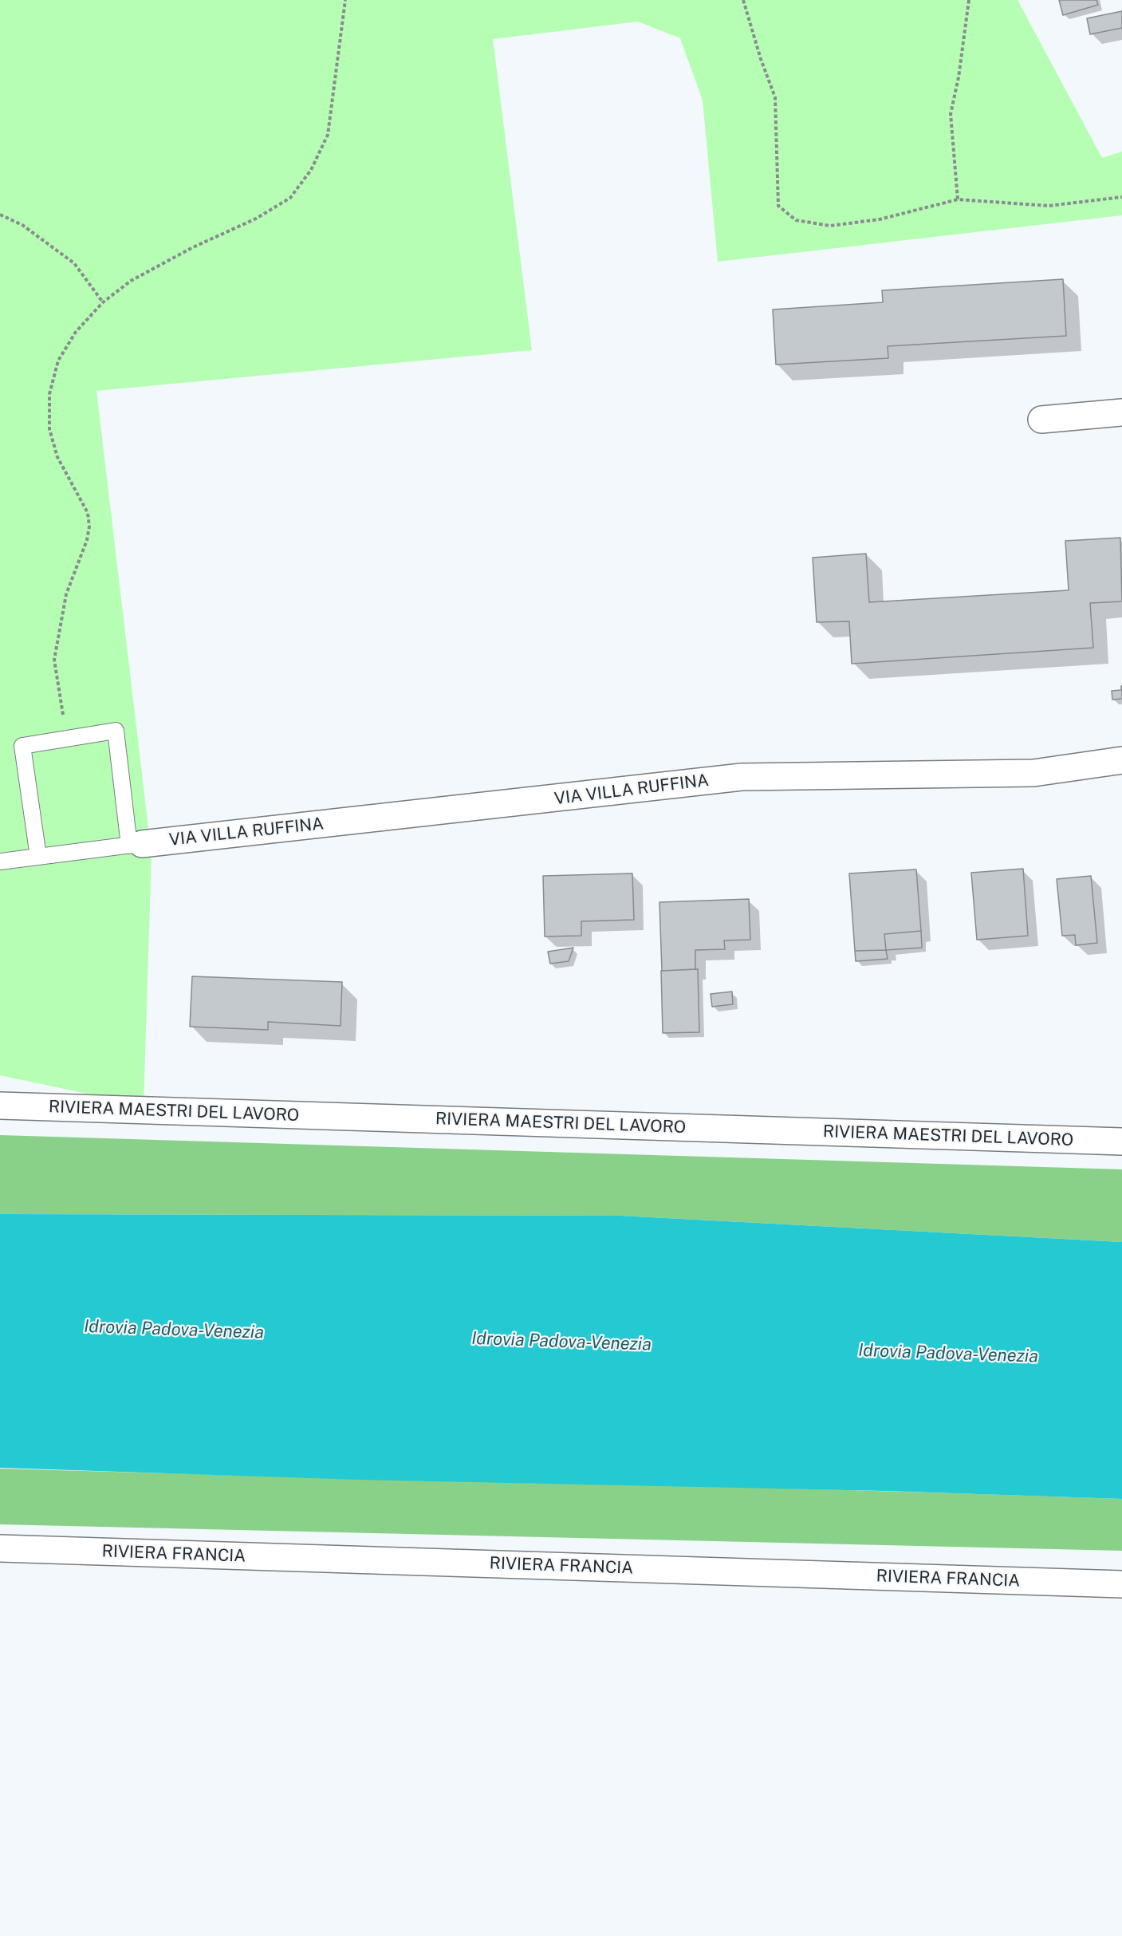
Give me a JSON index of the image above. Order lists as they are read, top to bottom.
{
  "streets": {
    "street": ["VIA VILLA RUFFINA", "RIVIERA MAESTRI DEL LAVORO", "RIVIERA FRANCIA"]
  },
  "water": ["Idrovia Padova-Venezia"]
}
